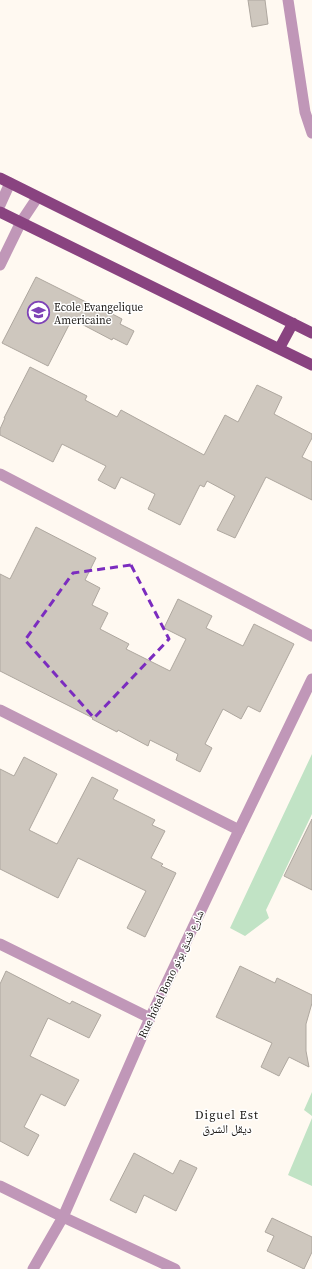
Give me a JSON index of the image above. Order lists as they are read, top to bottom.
{
  "streets": {
    "street": ["Rue hôtel Bono شارع فندق بونو"]
  },
  "districts": ["Diguel Est ديقل الشرق"],
  "places": {
    "school or university": ["Ecole Evangelique Americaine"]
  }
}
